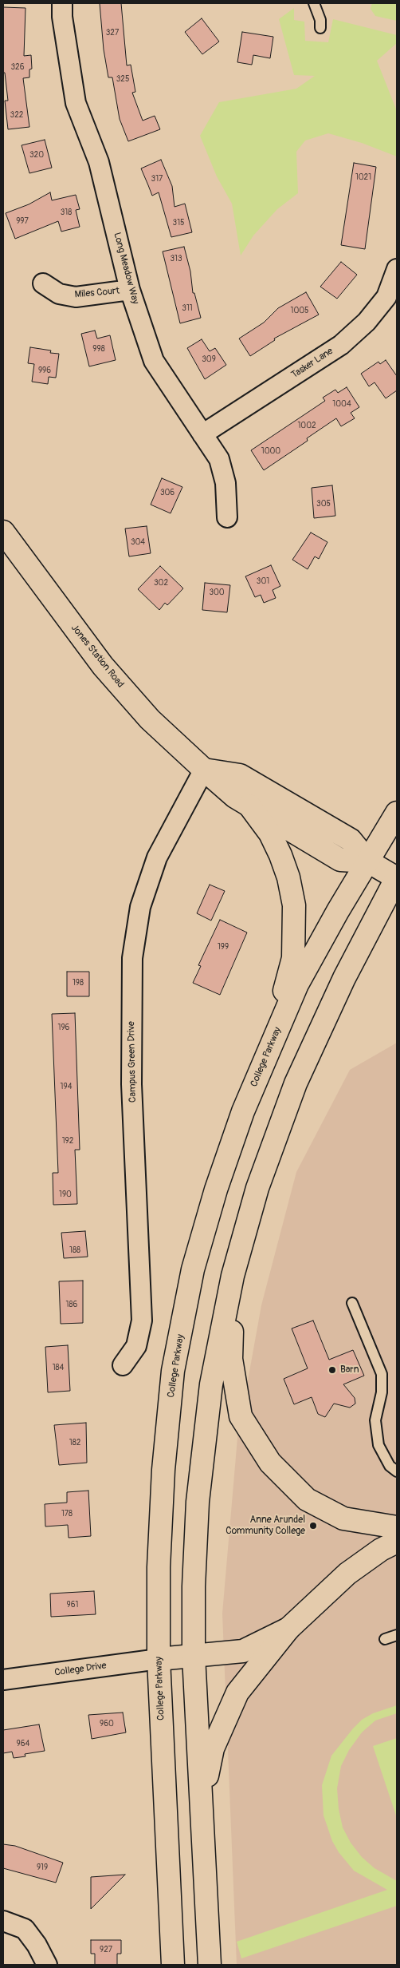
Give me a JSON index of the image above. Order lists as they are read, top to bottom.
{
  "streets": {
    "main road": ["Jones Station Road", "College Parkway"],
    "street": [
      "Long Meadow Way",
      "Miles Court",
      "Tasker Lane",
      "Campus Green Drive",
      "College Drive"
    ]
  },
  "crossings": [
    ["Long Meadow Way", "Miles Court"],
    ["Long Meadow Way", "Tasker Lane"],
    ["Jones Station Road", "College Parkway"],
    ["Jones Station Road", "Campus Green Drive"],
    ["College Parkway", "College Drive"]
  ],
  "places": ["Barn", "Anne Arundel Community College"],
  "house_numbers": [
    "327",
    "326",
    "325",
    "322",
    "320",
    "1021",
    "317",
    "318",
    "997",
    "315",
    "313",
    "311",
    "1005",
    "998",
    "309",
    "996",
    "1004",
    "1002",
    "1000",
    "306",
    "305",
    "304",
    "301",
    "302",
    "300",
    "199",
    "198",
    "196",
    "194",
    "192",
    "190",
    "188",
    "186",
    "184",
    "182",
    "178",
    "961",
    "960",
    "964",
    "919",
    "927"
  ]
}
